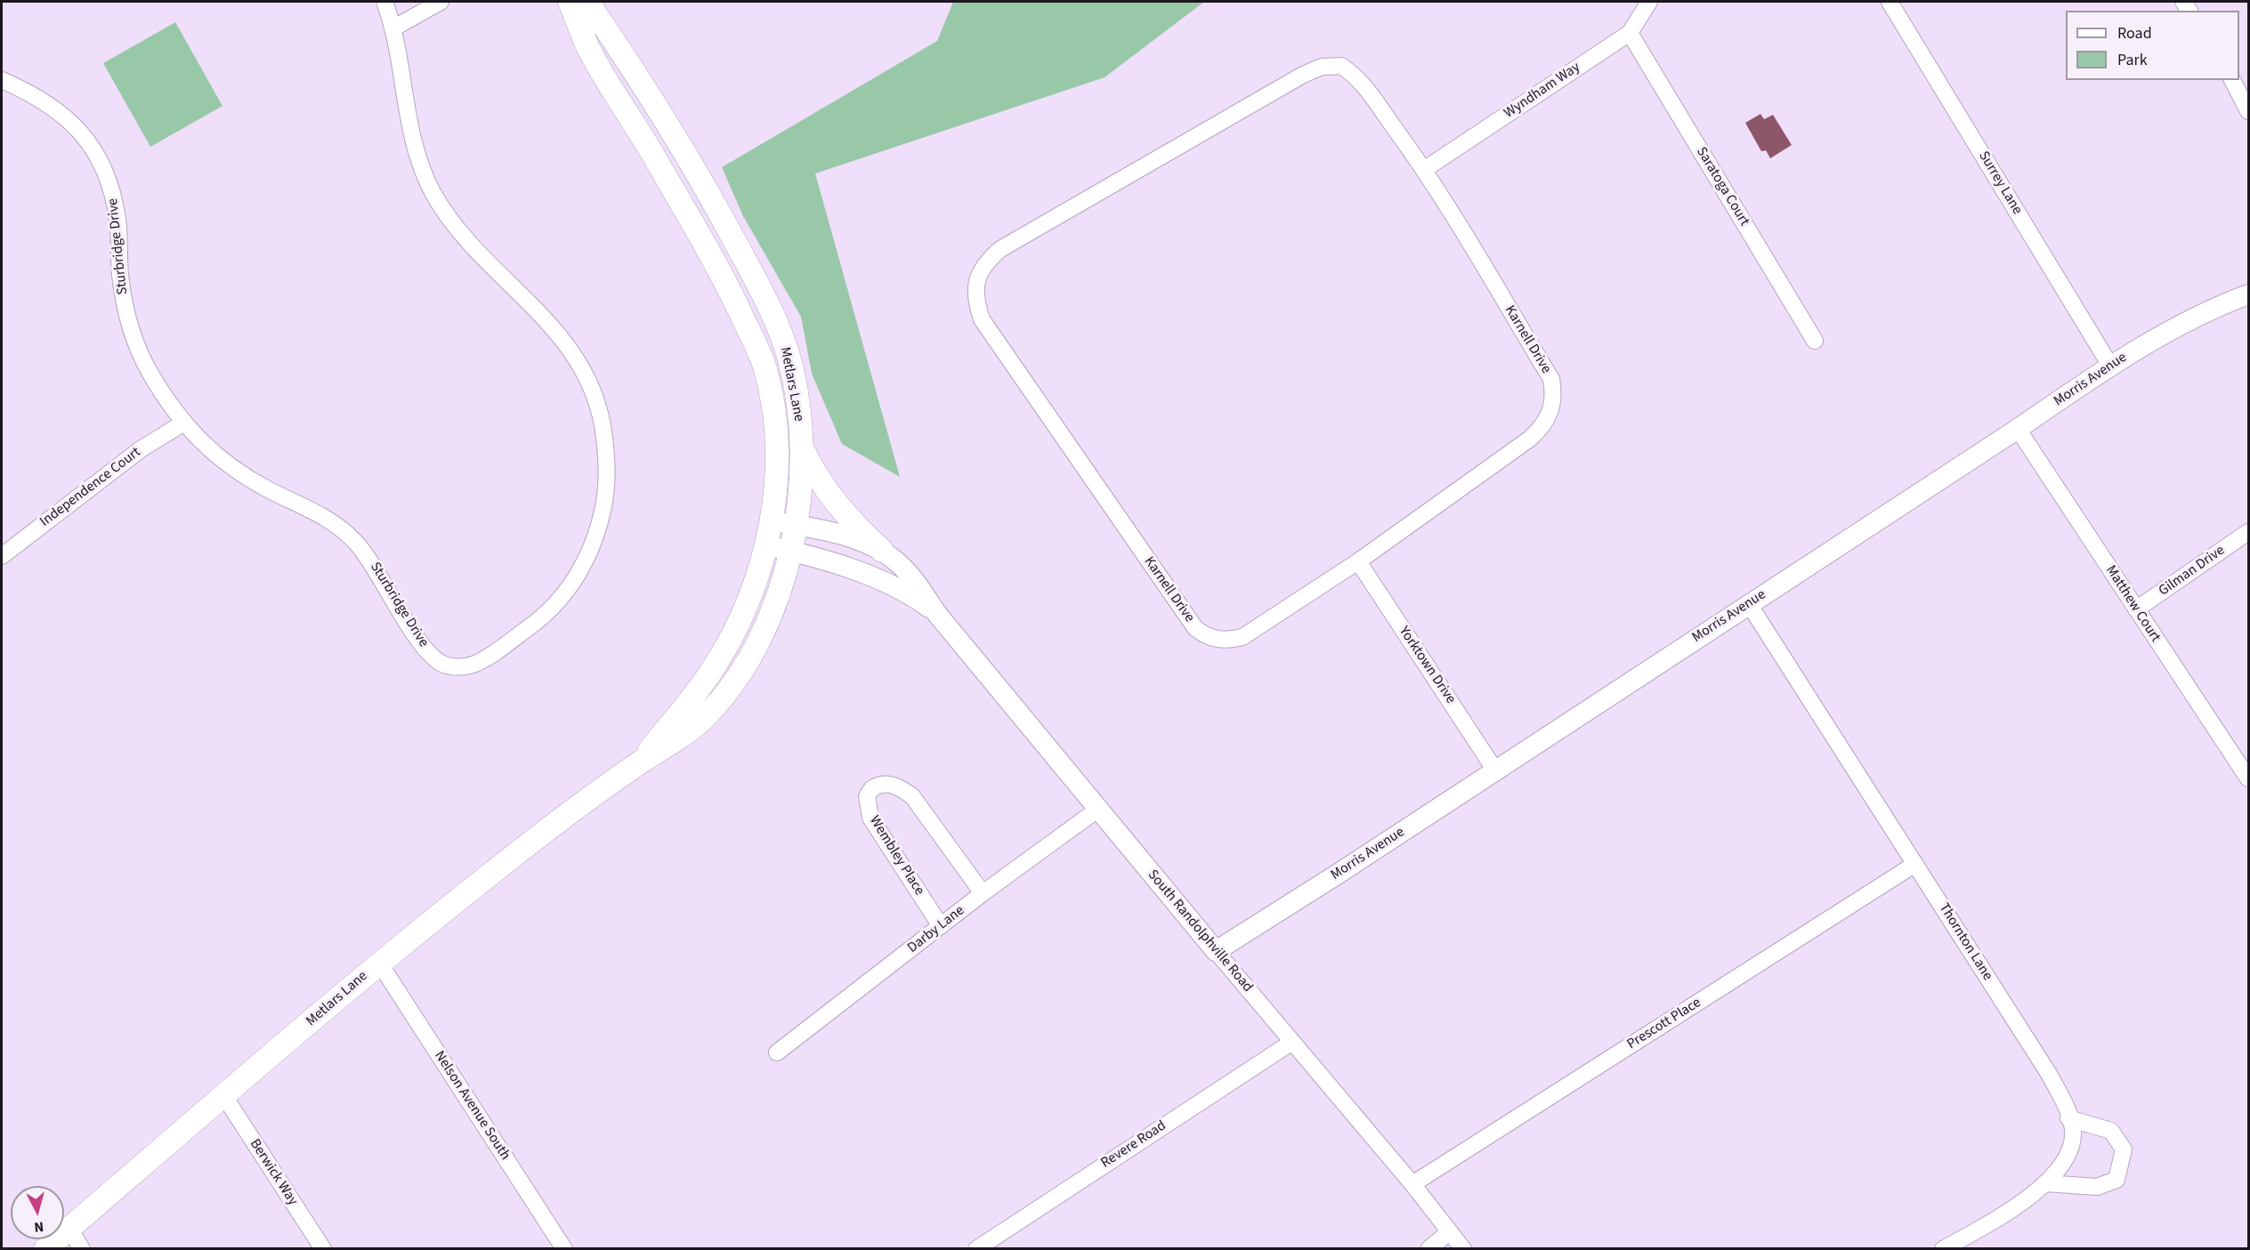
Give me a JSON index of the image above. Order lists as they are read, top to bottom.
{
  "streets": {
    "main road": ["Metlars Lane"],
    "street": [
      "Wyndham Way",
      "Surrey Lane",
      "Saratoga Court",
      "Sturbridge Drive",
      "Karnell Drive",
      "Morris Avenue",
      "Independence Court",
      "Gilman Drive",
      "Matthew Court",
      "Yorktown Drive",
      "Wembley Place",
      "Darby Lane",
      "South Randolphville Road",
      "Thornton Lane",
      "Prescott Place",
      "Nelson Avenue South",
      "Revere Road",
      "Berwick Way"
    ]
  },
  "crossings": [
    ["Wyndham Way", "Saratoga Court"],
    ["Wyndham Way", "Karnell Drive"],
    ["Surrey Lane", "Morris Avenue"],
    ["Sturbridge Drive", "Independence Court"],
    ["Karnell Drive", "Yorktown Drive"],
    ["Morris Avenue", "Matthew Court"],
    ["Morris Avenue", "Yorktown Drive"],
    ["Morris Avenue", "South Randolphville Road"],
    ["Morris Avenue", "Thornton Lane"],
    ["Metlars Lane", "South Randolphville Road"],
    ["Metlars Lane", "Nelson Avenue South"],
    ["Metlars Lane", "Berwick Way"],
    ["Gilman Drive", "Matthew Court"],
    ["Wembley Place", "Darby Lane"],
    ["Darby Lane", "South Randolphville Road"],
    ["South Randolphville Road", "Prescott Place"],
    ["South Randolphville Road", "Revere Road"],
    ["Thornton Lane", "Prescott Place"]
  ],
  "legend": ["Road", "Park"],
  "north": "bottom"
}
